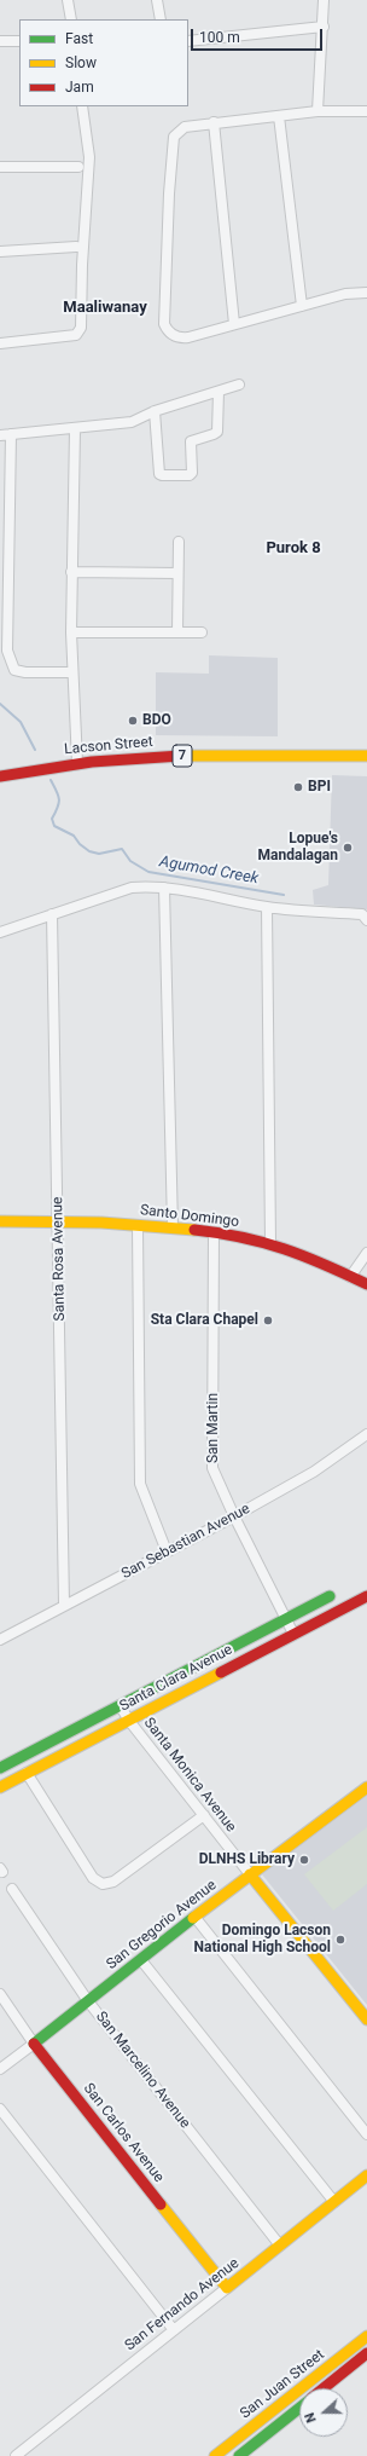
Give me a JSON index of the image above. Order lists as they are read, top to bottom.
{
  "streets": {
    "street": [
      "Lacson Street",
      "7",
      "Santo Domingo",
      "Santa Rosa Avenue",
      "San Martin",
      "San Sebastian Avenue",
      "Santa Clara Avenue",
      "Santa Monica Avenue",
      "San Gregorio Avenue",
      "San Marcelino Avenue",
      "San Carlos Avenue",
      "San Fernando Avenue",
      "San Juan Street"
    ]
  },
  "crossings": [
    ["Santo Domingo", "Santa Rosa Avenue"],
    ["Santo Domingo", "San Martin"],
    ["Santa Rosa Avenue", "San Sebastian Avenue"],
    ["San Martin", "San Sebastian Avenue"],
    ["San Martin", "Santa Clara Avenue"],
    ["Santa Clara Avenue", "Santa Monica Avenue"],
    ["Santa Monica Avenue", "San Gregorio Avenue"],
    ["San Gregorio Avenue", "San Marcelino Avenue"],
    ["San Gregorio Avenue", "San Carlos Avenue"],
    ["San Marcelino Avenue", "San Fernando Avenue"],
    ["San Carlos Avenue", "San Fernando Avenue"]
  ],
  "districts": ["Maaliwanay", "Purok 8"],
  "water": ["Agumod Creek"],
  "places": [
    "BDO",
    "BPI",
    "Lopue's Mandalagan",
    "Sta Clara Chapel",
    "DLNHS Library",
    "Domingo Lacson National High School"
  ],
  "legend": ["Fast", "Slow", "Jam"],
  "scale_bar": "100 m",
  "north": "left"
}
